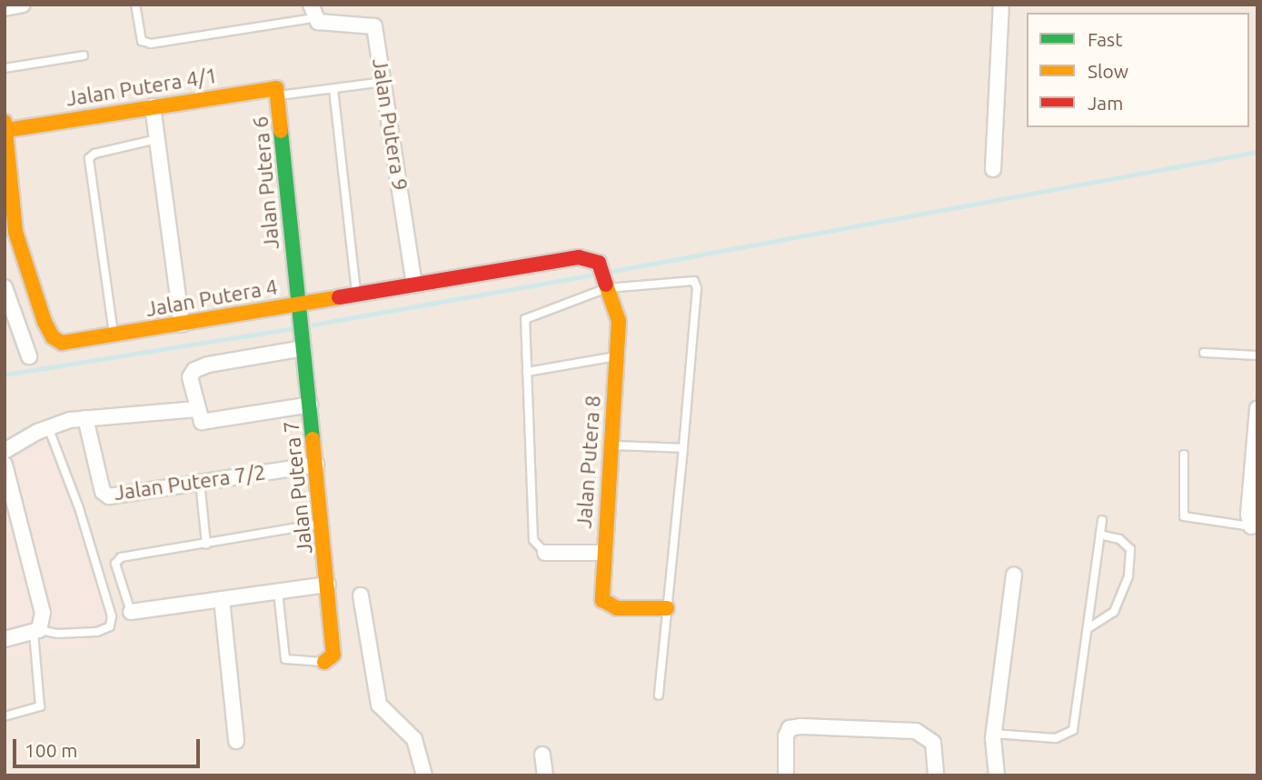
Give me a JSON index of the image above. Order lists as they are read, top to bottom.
{
  "streets": {
    "street": [
      "Jalan Putera 4/1",
      "Jalan Putera 9",
      "Jalan Putera 6",
      "Jalan Putera 4",
      "Jalan Putera 8",
      "Jalan Putera 7/2",
      "Jalan Putera 7"
    ]
  },
  "crossings": [
    ["Jalan Putera 4/1", "Jalan Putera 6"],
    ["Jalan Putera 4/1", "Jalan Putera 4"],
    ["Jalan Putera 9", "Jalan Putera 4"],
    ["Jalan Putera 6", "Jalan Putera 4"],
    ["Jalan Putera 6", "Jalan Putera 7"],
    ["Jalan Putera 4", "Jalan Putera 8"],
    ["Jalan Putera 4", "Jalan Putera 7"],
    ["Jalan Putera 7/2", "Jalan Putera 7"]
  ],
  "legend": ["Fast", "Slow", "Jam"],
  "scale_bar": "100 m"
}
